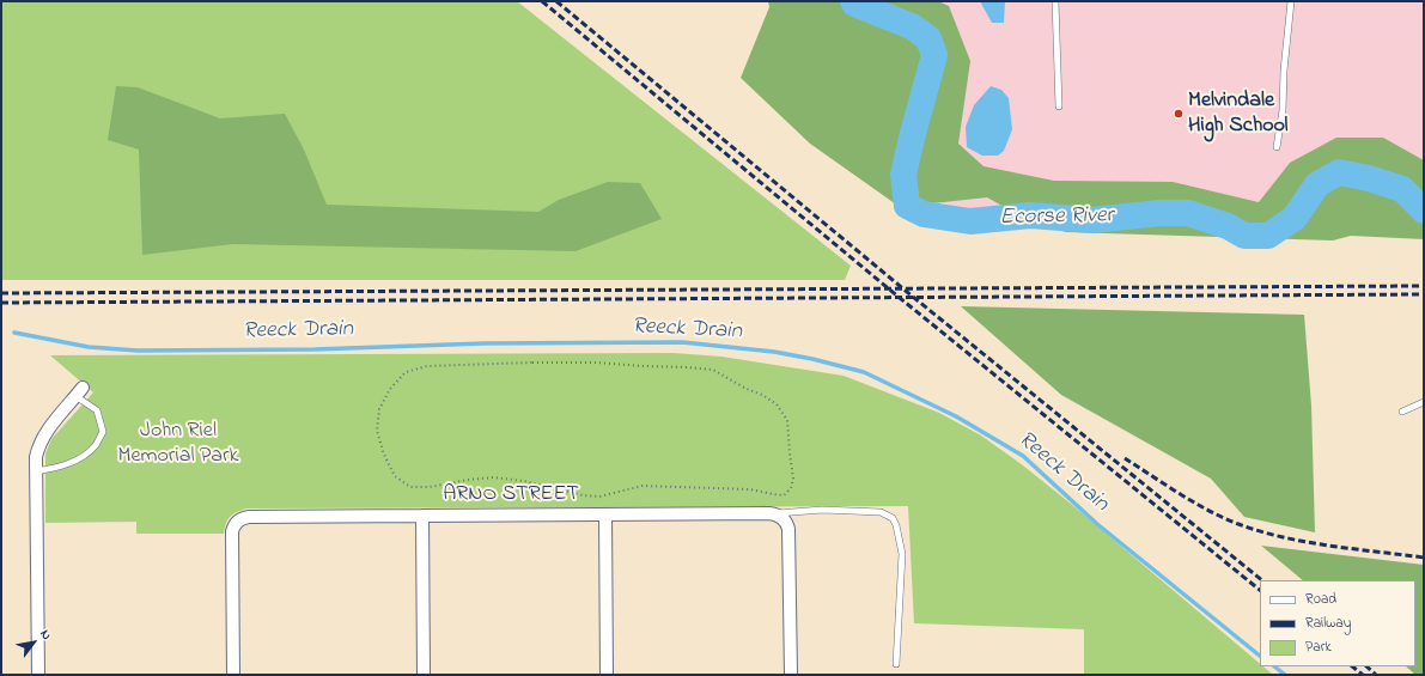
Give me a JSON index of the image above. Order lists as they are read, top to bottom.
{
  "streets": {
    "street": ["ARNO STREET"]
  },
  "water": ["Ecorse River", "Reeck Drain"],
  "parks": ["John Riel Memorial Park"],
  "places": ["Melvindale High School"],
  "legend": ["Road", "Railway", "Park"],
  "north": "top right"
}
